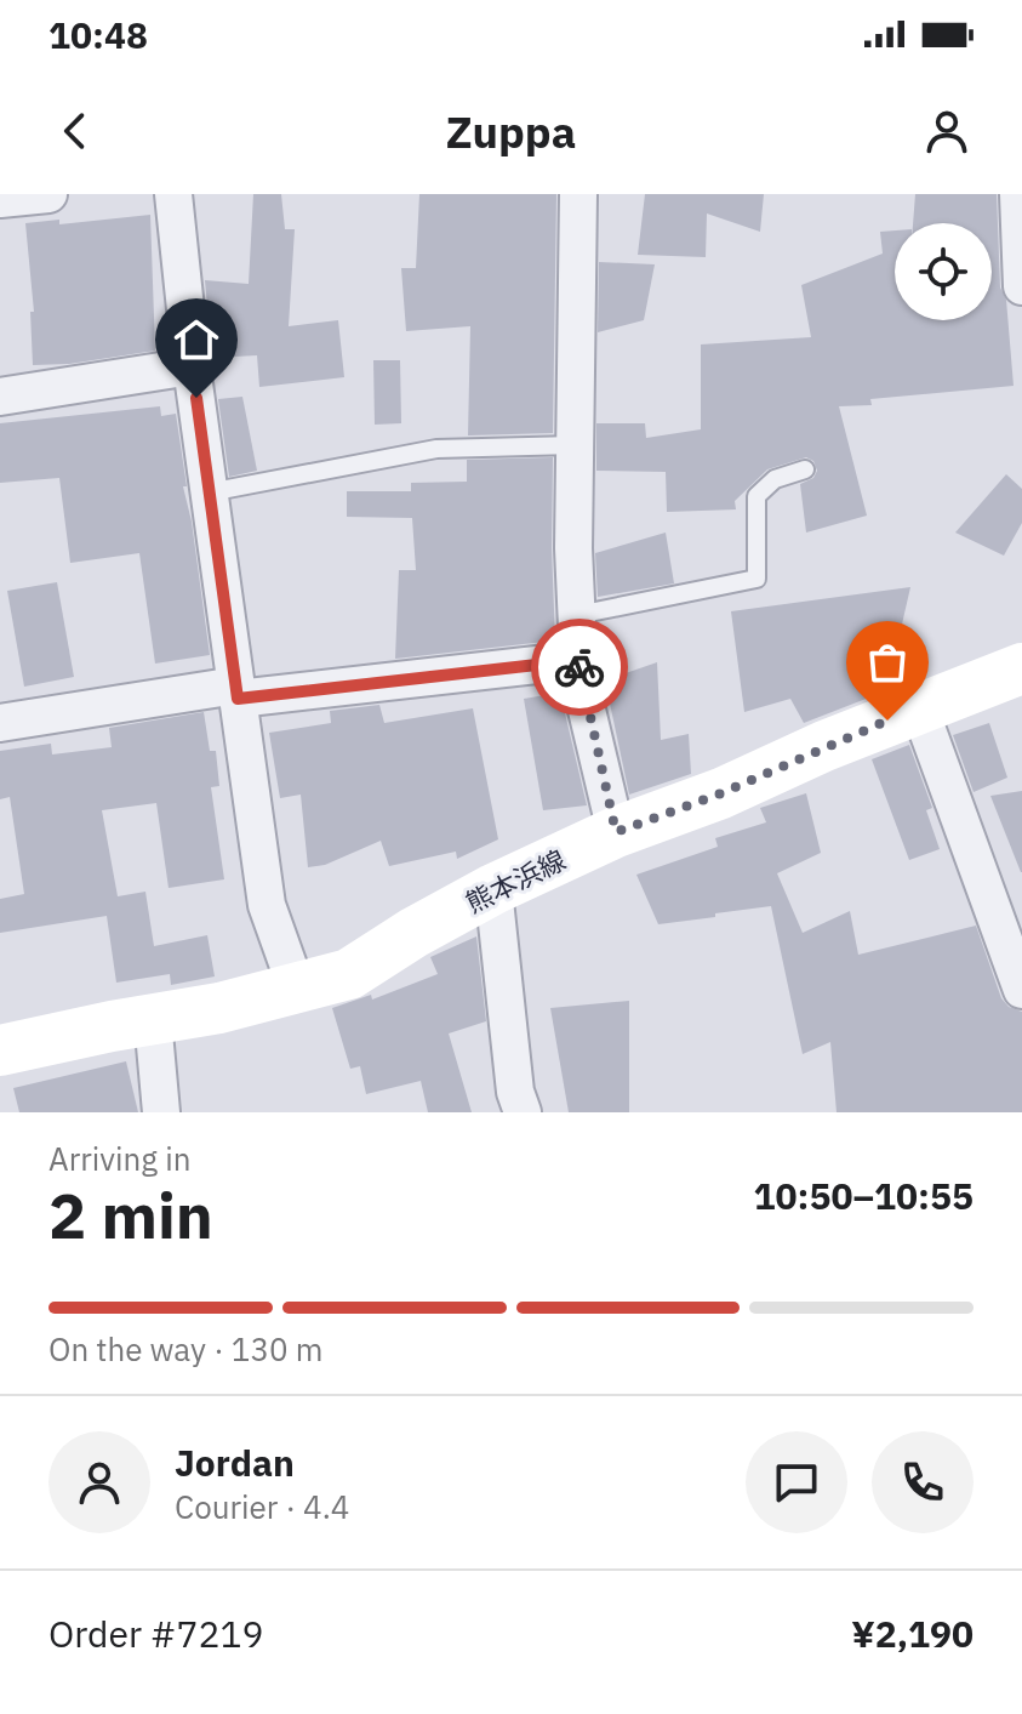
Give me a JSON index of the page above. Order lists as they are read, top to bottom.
{
  "streets": {
    "main road": ["熊本浜線"]
  },
  "page": {
    "status": "10:48",
    "header": "Zuppa",
    "heading": ["2 min", "Arriving in", "10:50–10:55"],
    "panel": [
      "Jordan",
      "Courier · 4.4",
      "Order #7219",
      "¥2,190"
    ],
    "bar": "On the way · 130 m"
  }
}
